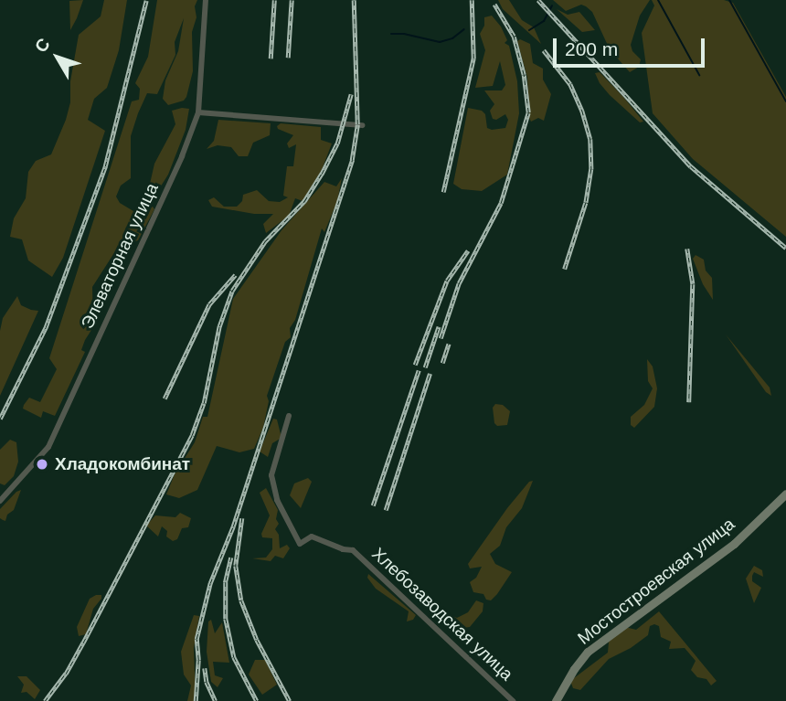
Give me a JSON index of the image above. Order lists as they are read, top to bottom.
{
  "streets": {
    "main road": ["Мостостроевская улица"],
    "street": ["Элеваторная улица", "Хлебозаводская улица"]
  },
  "places": ["Хладокомбинат"],
  "scale_bar": "200 m",
  "north": "top left"
}
